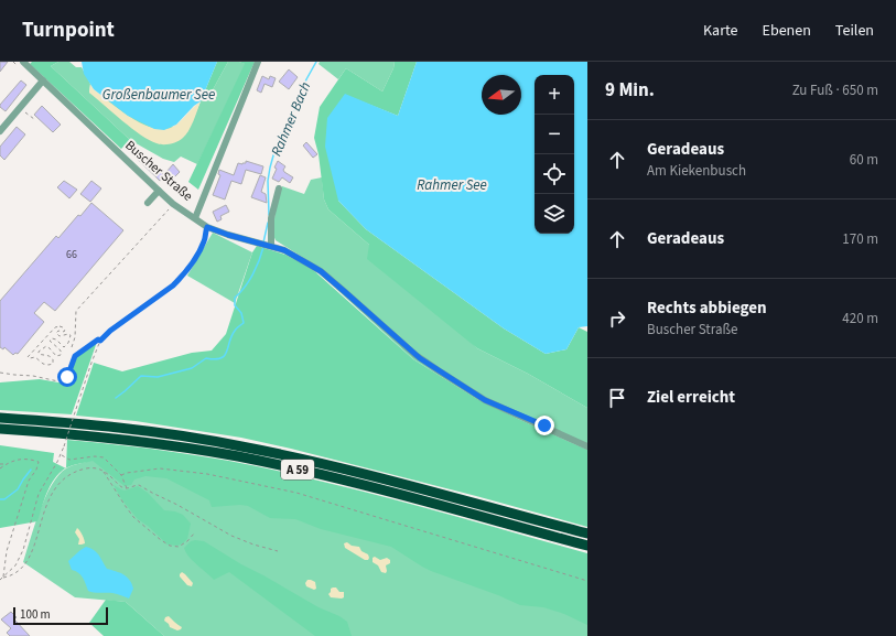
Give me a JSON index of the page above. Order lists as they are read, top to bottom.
{
  "streets": {
    "highway": ["A 59"],
    "street": ["Buscher Straße"]
  },
  "water": ["Großenbaumer See", "Rahmer Bach", "Rahmer See"],
  "house_numbers": ["66"],
  "scale_bar": "100 m",
  "north": "left",
  "page": {
    "header": "Turnpoint",
    "nav": ["Karte", "Ebenen", "Teilen"],
    "heading": ["9 Min.", "Zu Fuß · 650 m"],
    "map_buttons": ["+", "−"],
    "list": [
      ["Geradeaus", "Am Kiekenbusch", "60 m"],
      ["Geradeaus", "170 m"],
      ["Rechts abbiegen", "Buscher Straße", "420 m"],
      "Ziel erreicht"
    ],
    "scale": "100 m"
  }
}
